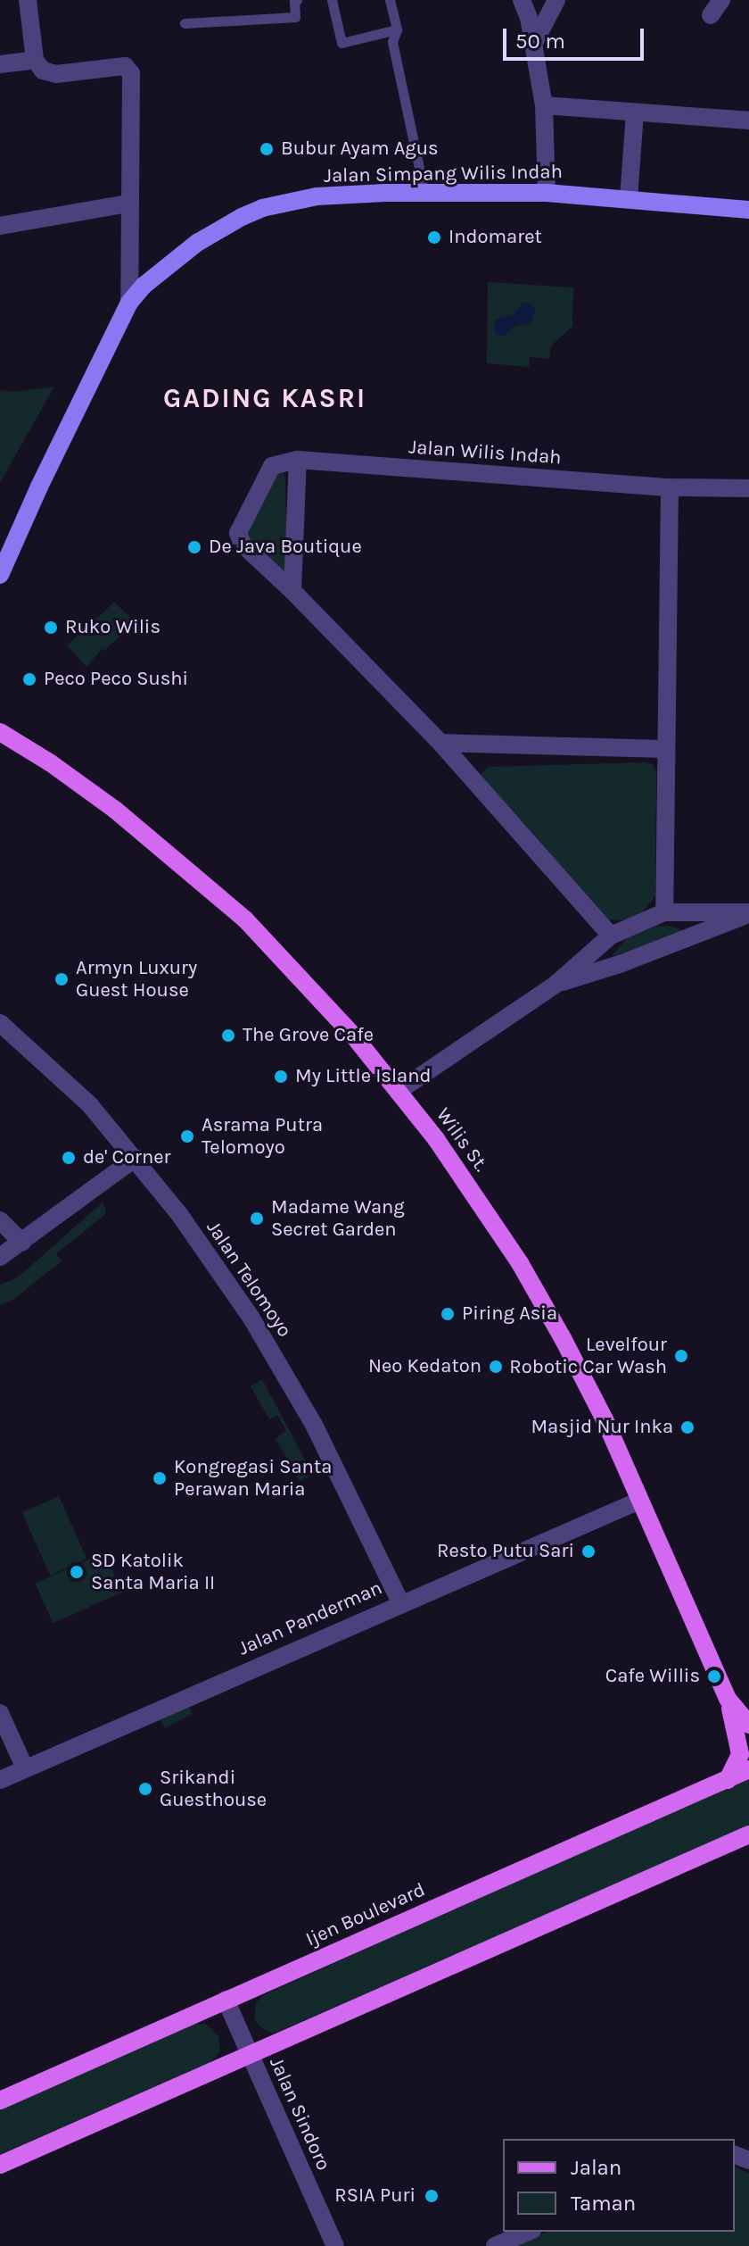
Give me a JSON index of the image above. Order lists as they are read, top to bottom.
{
  "streets": {
    "main road": ["Jalan Simpang Wilis Indah", "Wilis St.", "Ijen Boulevard"],
    "street": [
      "Jalan Wilis Indah",
      "Jalan Telomoyo",
      "Jalan Panderman",
      "Jalan Sindoro"
    ]
  },
  "crossings": [
    ["Wilis St.", "Jalan Panderman"],
    ["Wilis St.", "Ijen Boulevard"],
    ["Jalan Telomoyo", "Jalan Panderman"],
    ["Ijen Boulevard", "Jalan Sindoro"]
  ],
  "districts": ["GADING KASRI"],
  "places": [
    "Bubur Ayam Agus",
    "Indomaret",
    "De Java Boutique",
    "Ruko Wilis",
    "Peco Peco Sushi",
    "Armyn Luxury Guest House",
    "The Grove Cafe",
    "My Little Island",
    "Asrama Putra Telomoyo",
    "de' Corner",
    "Madame Wang Secret Garden",
    "Piring Asia",
    "Levelfour Robotic Car Wash",
    "Neo Kedaton",
    "Masjid Nur Inka",
    "Kongregasi Santa Perawan Maria",
    "Resto Putu Sari",
    "SD Katolik Santa Maria II",
    "Cafe Willis",
    "Srikandi Guesthouse",
    "RSIA Puri"
  ],
  "legend": ["Jalan", "Taman"],
  "scale_bar": "50 m"
}
